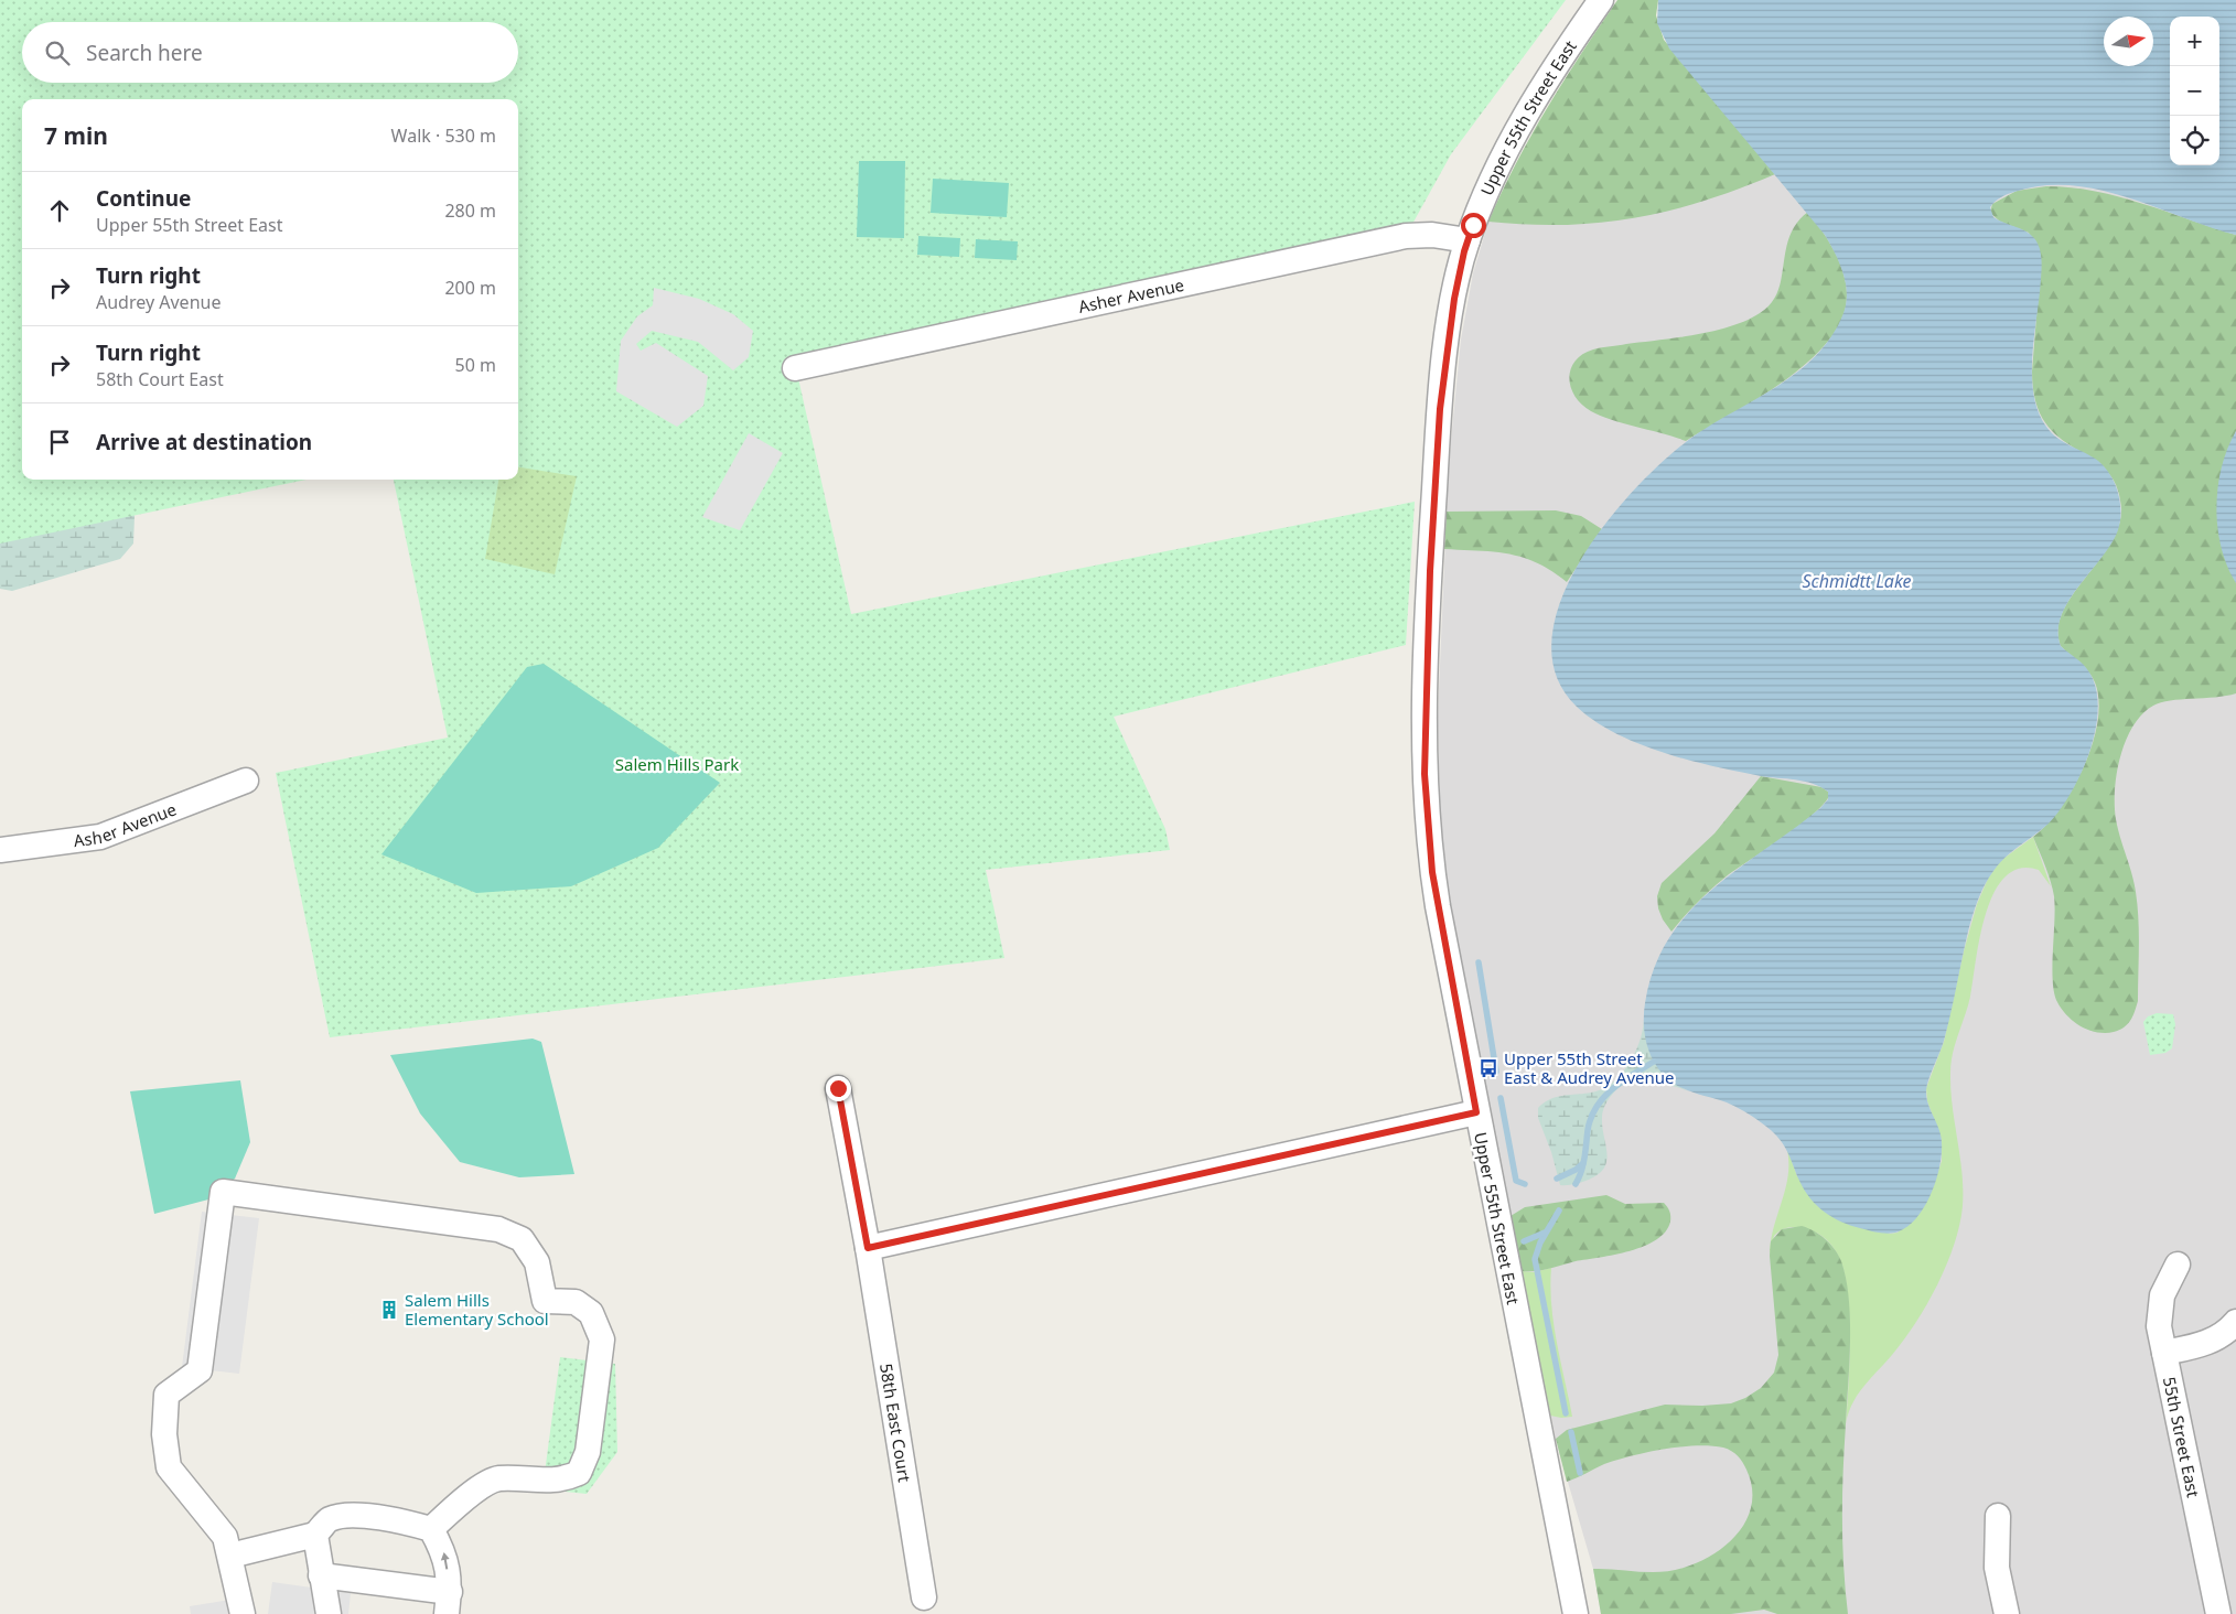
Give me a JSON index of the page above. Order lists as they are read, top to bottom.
{
  "streets": {
    "street": [
      "Upper 55th Street East",
      "Asher Avenue",
      "58th East Court",
      "55th Street East"
    ]
  },
  "crossings": [
    ["Upper 55th Street East", "Asher Avenue"]
  ],
  "water": ["Schmidtt Lake"],
  "parks": ["Salem Hills Park"],
  "places": {
    "bus stop": ["Upper 55th Street East & Audrey Avenue"],
    "building": ["Salem Hills Elementary School"]
  },
  "north": "right",
  "page": {
    "map_buttons": ["+", "−"],
    "search": "Search here",
    "heading": ["7 min", "Walk · 530 m"],
    "list": [
      ["Continue", "Upper 55th Street East", "280 m"],
      ["Turn right", "Audrey Avenue", "200 m"],
      ["Turn right", "58th Court East", "50 m"],
      "Arrive at destination"
    ]
  }
}
